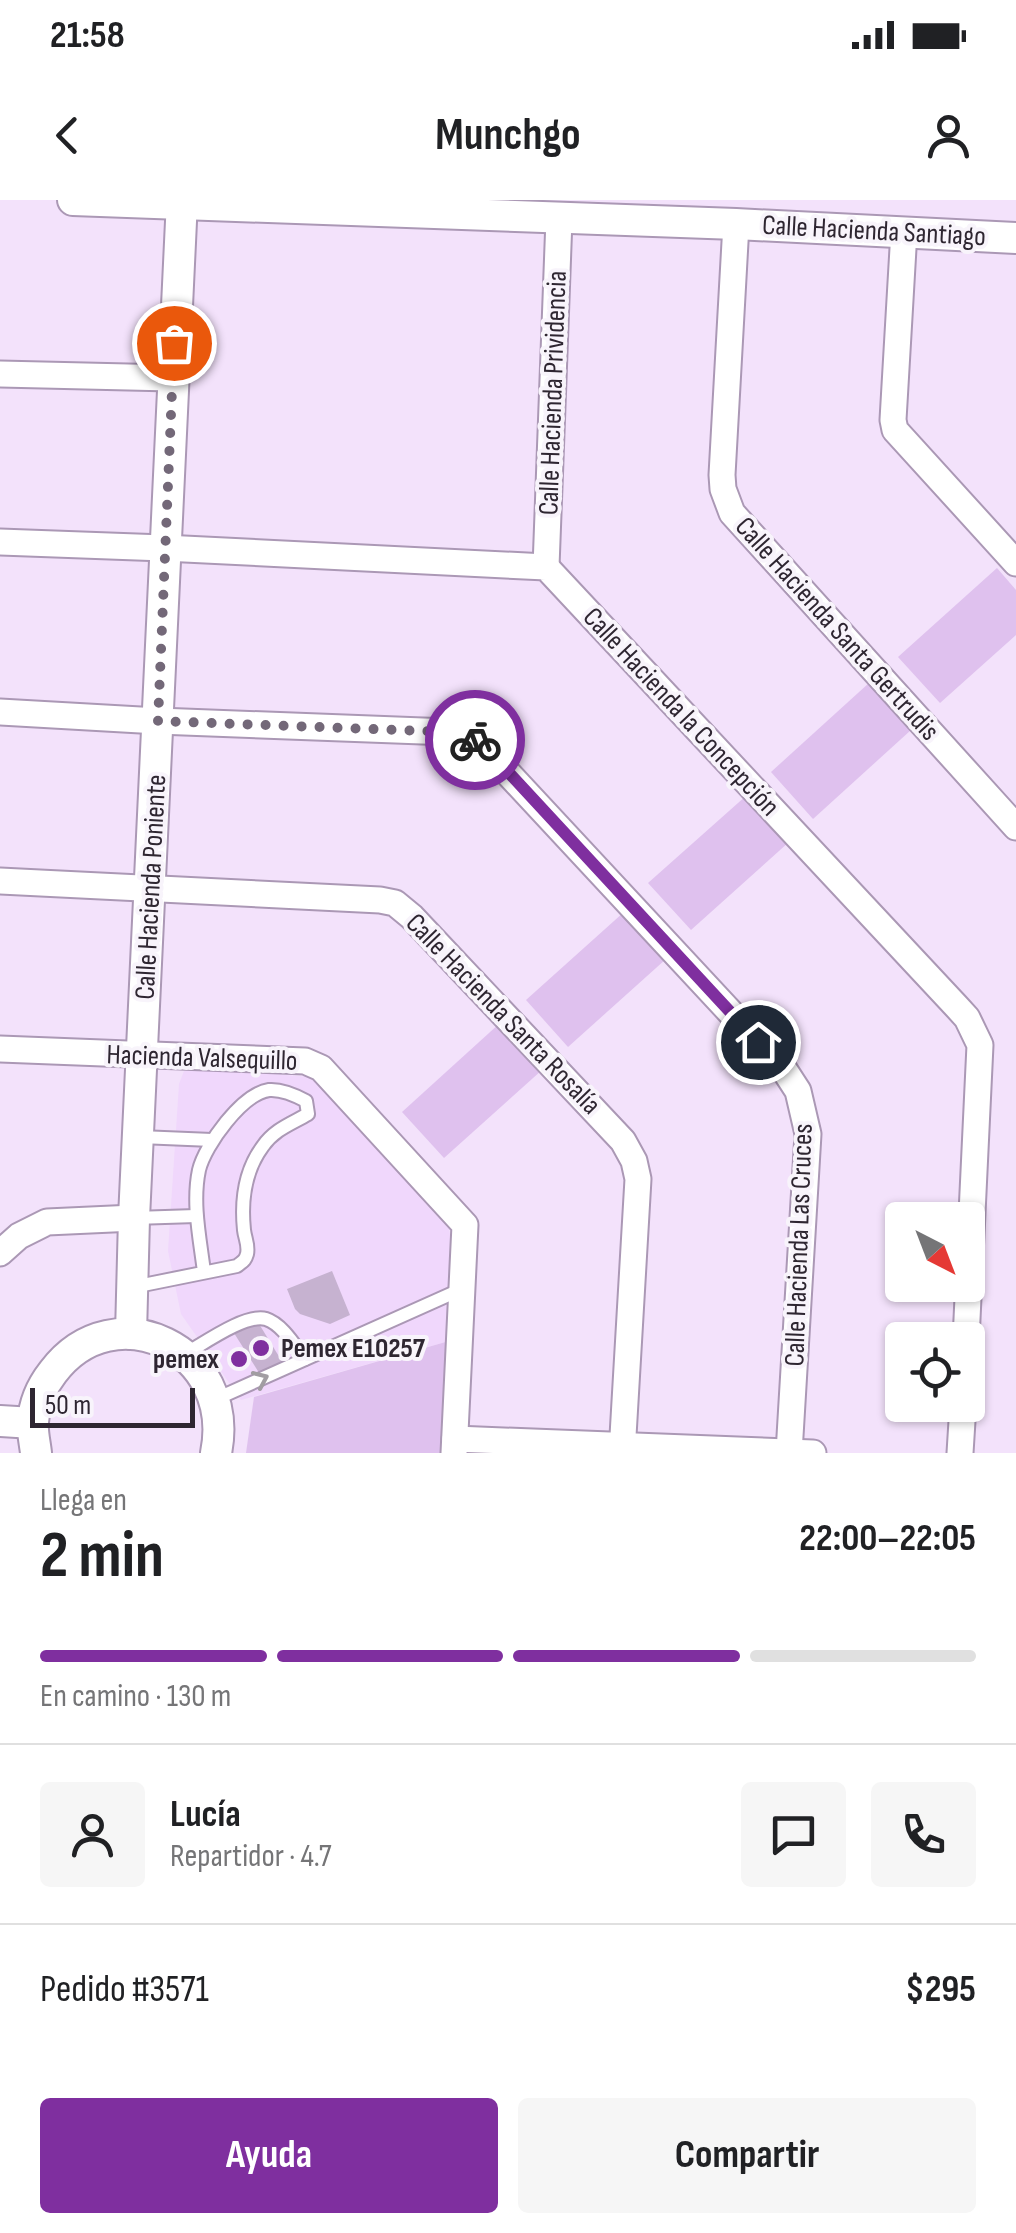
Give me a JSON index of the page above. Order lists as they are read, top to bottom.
{
  "streets": {
    "street": [
      "Calle Hacienda Santiago",
      "Calle Hacienda Prividencia",
      "Calle Hacienda Santa Gertrudis",
      "Calle Hacienda la Concepción",
      "Calle Hacienda Poniente",
      "Calle Hacienda Santa Rosalía",
      "Hacienda Valsequillo",
      "Calle Hacienda Las Cruces"
    ]
  },
  "crossings": [
    ["Calle Hacienda Santiago", "Calle Hacienda Prividencia"],
    ["Calle Hacienda Santiago", "Calle Hacienda Santa Gertrudis"],
    ["Calle Hacienda Santiago", "Calle Hacienda Poniente"],
    ["Calle Hacienda Prividencia", "Calle Hacienda la Concepción"],
    ["Calle Hacienda Poniente", "Calle Hacienda Santa Rosalía"],
    ["Calle Hacienda Poniente", "Hacienda Valsequillo"],
    ["Calle Hacienda Poniente", "Calle Hacienda Las Cruces"]
  ],
  "places": ["Pemex E10257", "pemex"],
  "scale_bar": "50 m",
  "north": "bottom right",
  "page": {
    "status": "21:58",
    "header": "Munchgo",
    "scale": "50 m",
    "heading": ["2 min", "Llega en", "22:00–22:05"],
    "panel": [
      "Lucía",
      "Repartidor · 4.7",
      "Pedido #3571",
      "$295"
    ],
    "bar": "En camino · 130 m",
    "buttons": ["Ayuda", "Compartir"]
  }
}
